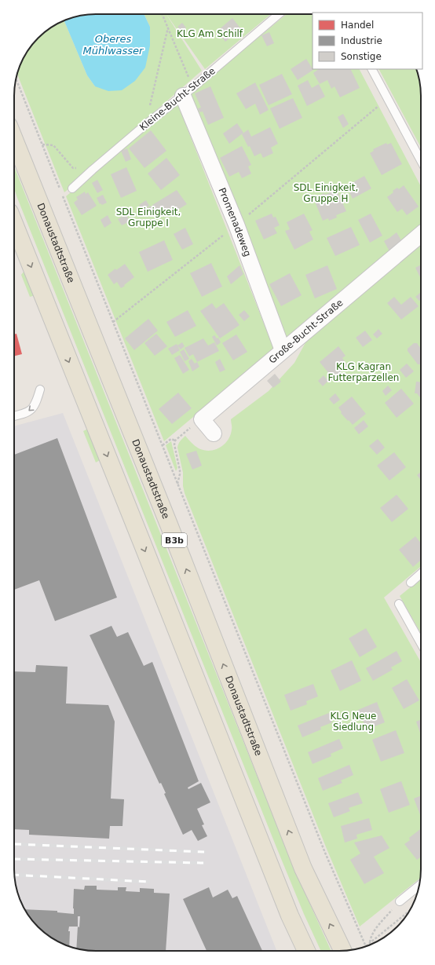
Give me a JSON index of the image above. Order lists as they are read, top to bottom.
{
  "streets": {
    "main road": ["Donaustadtstraße", "B3b"],
    "street": ["Promenadeweg", "Große-Bucht-Straße"],
    "lane": ["Kleine-Bucht-Straße"]
  },
  "crossings": [
    ["Kleine-Bucht-Straße", "Promenadeweg"],
    ["Promenadeweg", "Große-Bucht-Straße"]
  ],
  "water": ["Oberes Mühlwasser"],
  "parks": [
    "KLG Am Schilf",
    "SDL Einigkeit, Gruppe H",
    "SDL Einigkeit, Gruppe I",
    "KLG Kagran Futterparzellen",
    "KLG Neue Siedlung"
  ],
  "legend": ["Handel", "Industrie", "Sonstige"]
}
